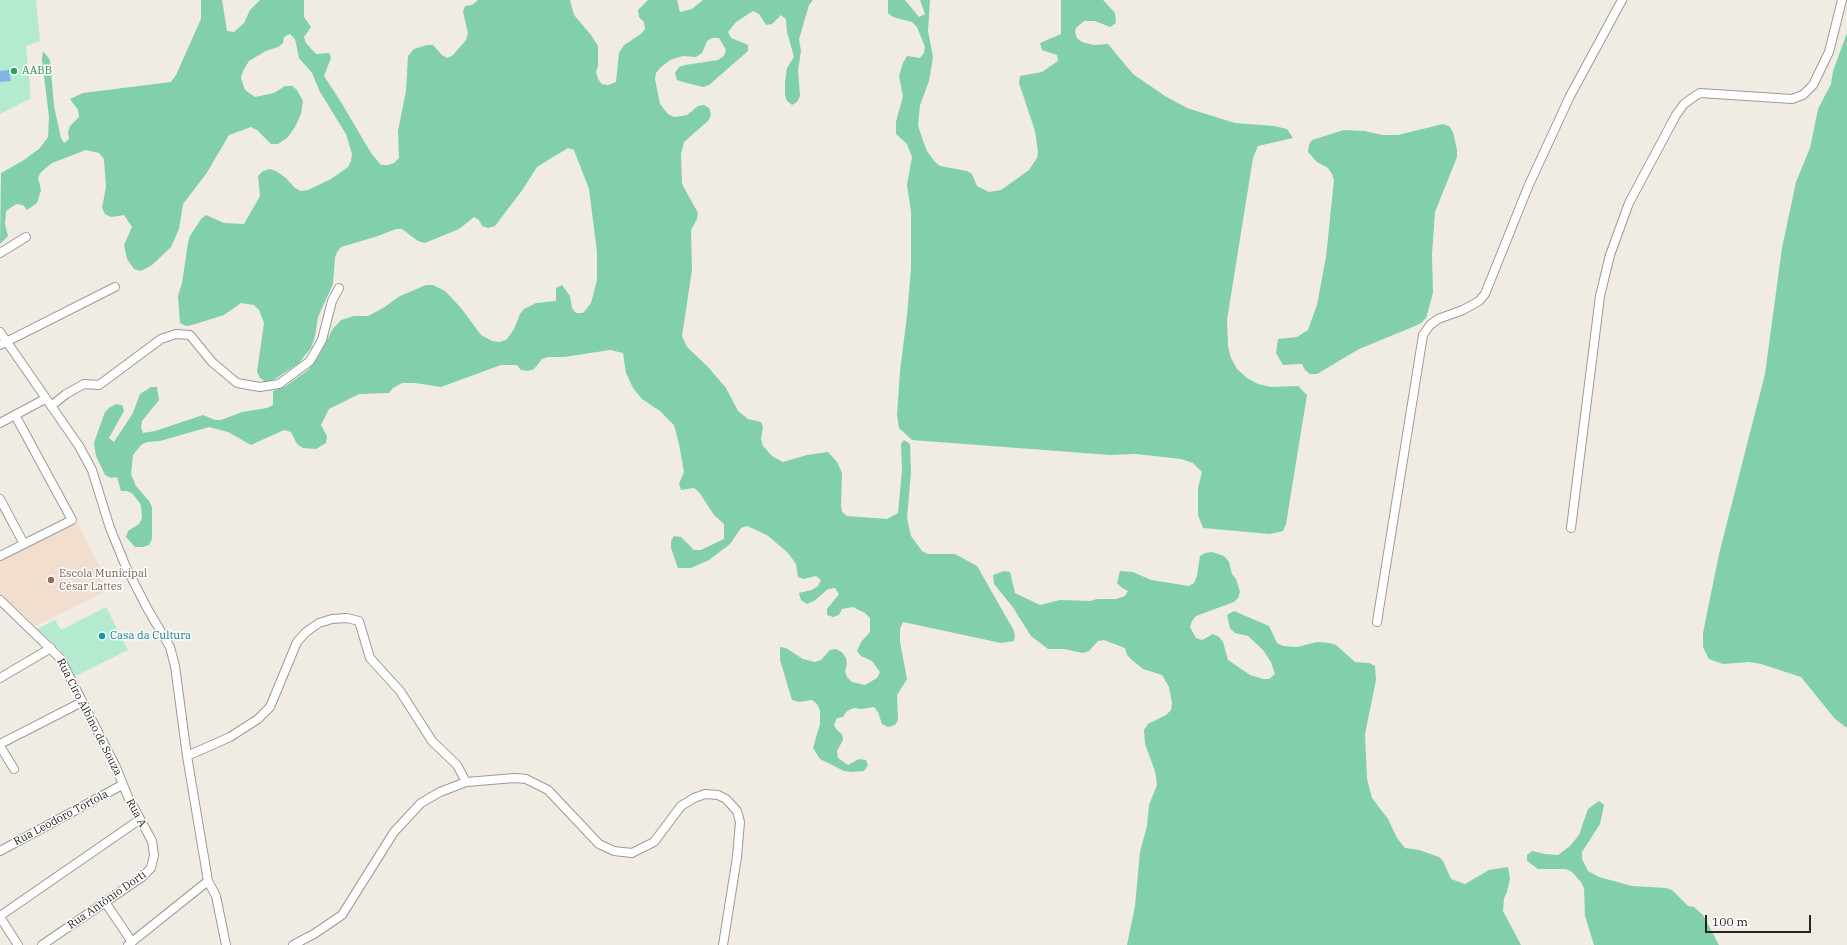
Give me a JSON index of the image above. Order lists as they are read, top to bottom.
{
  "streets": {
    "street": [
      "Rua Ciro Albino de Souza",
      "Rua A",
      "Rua Leodoro Tortola",
      "Rua Antônio Dorti"
    ]
  },
  "crossings": [
    ["Rua Ciro Albino de Souza", "Rua A"],
    ["Rua Ciro Albino de Souza", "Rua Leodoro Tortola"],
    ["Rua A", "Rua Leodoro Tortola"],
    ["Rua A", "Rua Antônio Dorti"]
  ],
  "places": ["AABB", "Escola Municipal César Lattes", "Casa da Cultura"],
  "scale_bar": "100 m"
}
